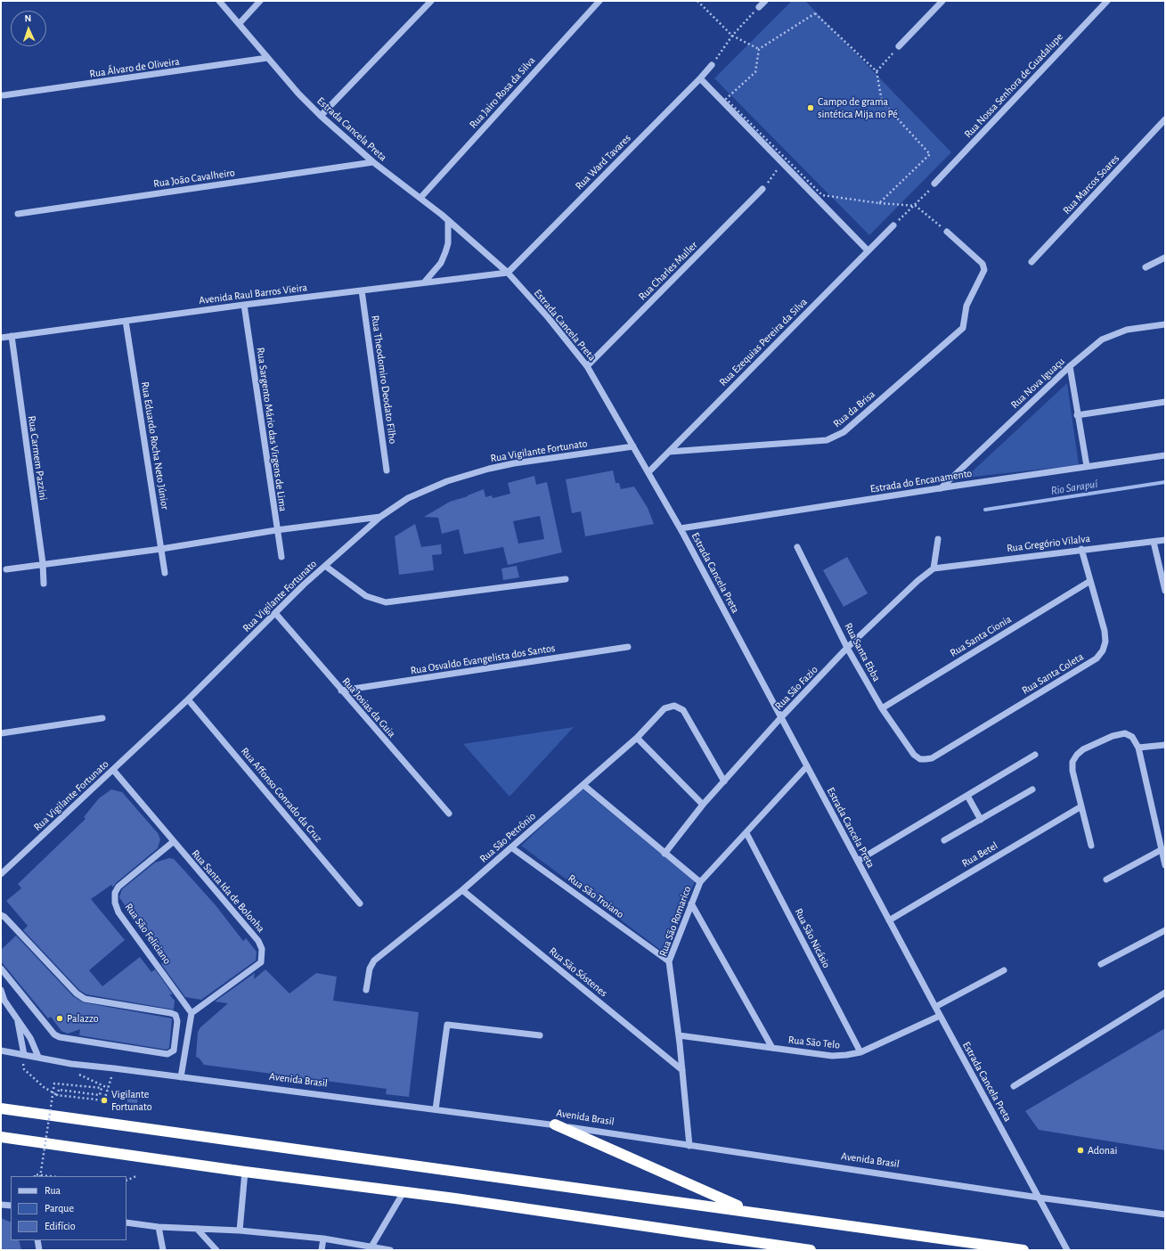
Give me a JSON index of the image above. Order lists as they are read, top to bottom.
{
  "streets": {
    "street": [
      "Rua Álvaro de Oliveira",
      "Rua Nossa Senhora de Guadalupe",
      "Rua Jairo Rosa da Silva",
      "Estrada Cancela Preta",
      "Rua Ward Tavares",
      "Rua João Cavalheiro",
      "Rua Marcos Soares",
      "Rua Charles Muller",
      "Avenida Raul Barros Vieira",
      "Rua Ezequias Pereira da Silva",
      "Rua Theodomiro Deodato Filho",
      "Rua Nova Iguaçu",
      "Rua da Brisa",
      "Rua Sargento Mário das Virgens de Lima",
      "Rua Eduardo Rocha Neto Júnior",
      "Rua Vigilante Fortunato",
      "Rua Carmem Pazzini",
      "Estrada do Encanamento",
      "Rua Gregório Vilalva",
      "Rua Santa Cionia",
      "Rua Santa Ebba",
      "Rua Osvaldo Evangelista dos Santos",
      "Rua Santa Coleta",
      "Rua São Fazio",
      "Rua Josias da Guia",
      "Rua Affonso Conrado da Cruz",
      "Rua São Petrônio",
      "Rua Betel",
      "Rua Santa Ida de Bolonha",
      "Rua São Troiano",
      "Rua São Romarico",
      "Rua São Feliciano",
      "Rua São Nicásio",
      "Rua São Sóstenes",
      "Rua São Telo",
      "Avenida Brasil"
    ]
  },
  "crossings": [
    ["Rua Álvaro de Oliveira", "Estrada Cancela Preta"],
    ["Rua Jairo Rosa da Silva", "Estrada Cancela Preta"],
    ["Estrada Cancela Preta", "Rua Ward Tavares"],
    ["Estrada Cancela Preta", "Rua João Cavalheiro"],
    ["Estrada Cancela Preta", "Rua Charles Muller"],
    ["Estrada Cancela Preta", "Avenida Raul Barros Vieira"],
    ["Estrada Cancela Preta", "Rua Ezequias Pereira da Silva"],
    ["Estrada Cancela Preta", "Rua Vigilante Fortunato"],
    ["Estrada Cancela Preta", "Estrada do Encanamento"],
    ["Estrada Cancela Preta", "Rua São Fazio"],
    ["Estrada Cancela Preta", "Rua Betel"],
    ["Estrada Cancela Preta", "Rua São Romarico"],
    ["Estrada Cancela Preta", "Rua São Telo"],
    ["Estrada Cancela Preta", "Avenida Brasil"],
    ["Rua Ward Tavares", "Avenida Raul Barros Vieira"],
    ["Avenida Raul Barros Vieira", "Rua Theodomiro Deodato Filho"],
    ["Avenida Raul Barros Vieira", "Rua Sargento Mário das Virgens de Lima"],
    ["Avenida Raul Barros Vieira", "Rua Eduardo Rocha Neto Júnior"],
    ["Avenida Raul Barros Vieira", "Rua Carmem Pazzini"],
    ["Rua Ezequias Pereira da Silva", "Rua da Brisa"],
    ["Rua Nova Iguaçu", "Estrada do Encanamento"],
    ["Rua Vigilante Fortunato", "Rua Josias da Guia"],
    ["Rua Vigilante Fortunato", "Rua Affonso Conrado da Cruz"],
    ["Rua Vigilante Fortunato", "Rua Santa Ida de Bolonha"],
    ["Rua Gregório Vilalva", "Rua Santa Coleta"],
    ["Rua Gregório Vilalva", "Rua São Fazio"],
    ["Rua Santa Cionia", "Rua Santa Ebba"],
    ["Rua Santa Cionia", "Rua Santa Coleta"],
    ["Rua Santa Ebba", "Rua Santa Coleta"],
    ["Rua Santa Ebba", "Rua São Fazio"],
    ["Rua Osvaldo Evangelista dos Santos", "Rua Josias da Guia"],
    ["Rua São Fazio", "Rua São Petrônio"],
    ["Rua São Petrônio", "Rua São Troiano"],
    ["Rua São Petrônio", "Rua São Sóstenes"],
    ["Rua Santa Ida de Bolonha", "Rua São Feliciano"],
    ["Rua São Troiano", "Rua São Romarico"],
    ["Rua São Romarico", "Rua São Nicásio"],
    ["Rua São Romarico", "Rua São Sóstenes"],
    ["Rua São Romarico", "Rua São Telo"],
    ["Rua São Romarico", "Avenida Brasil"],
    ["Rua São Nicásio", "Rua São Telo"]
  ],
  "water": ["Rio Sarapuí"],
  "places": [
    "Campo de grama sintética Mija no Pé",
    "Palazzo",
    "Vigilante Fortunato",
    "Adonai"
  ],
  "legend": ["Rua", "Parque", "Edifício"],
  "north": "top"
}
